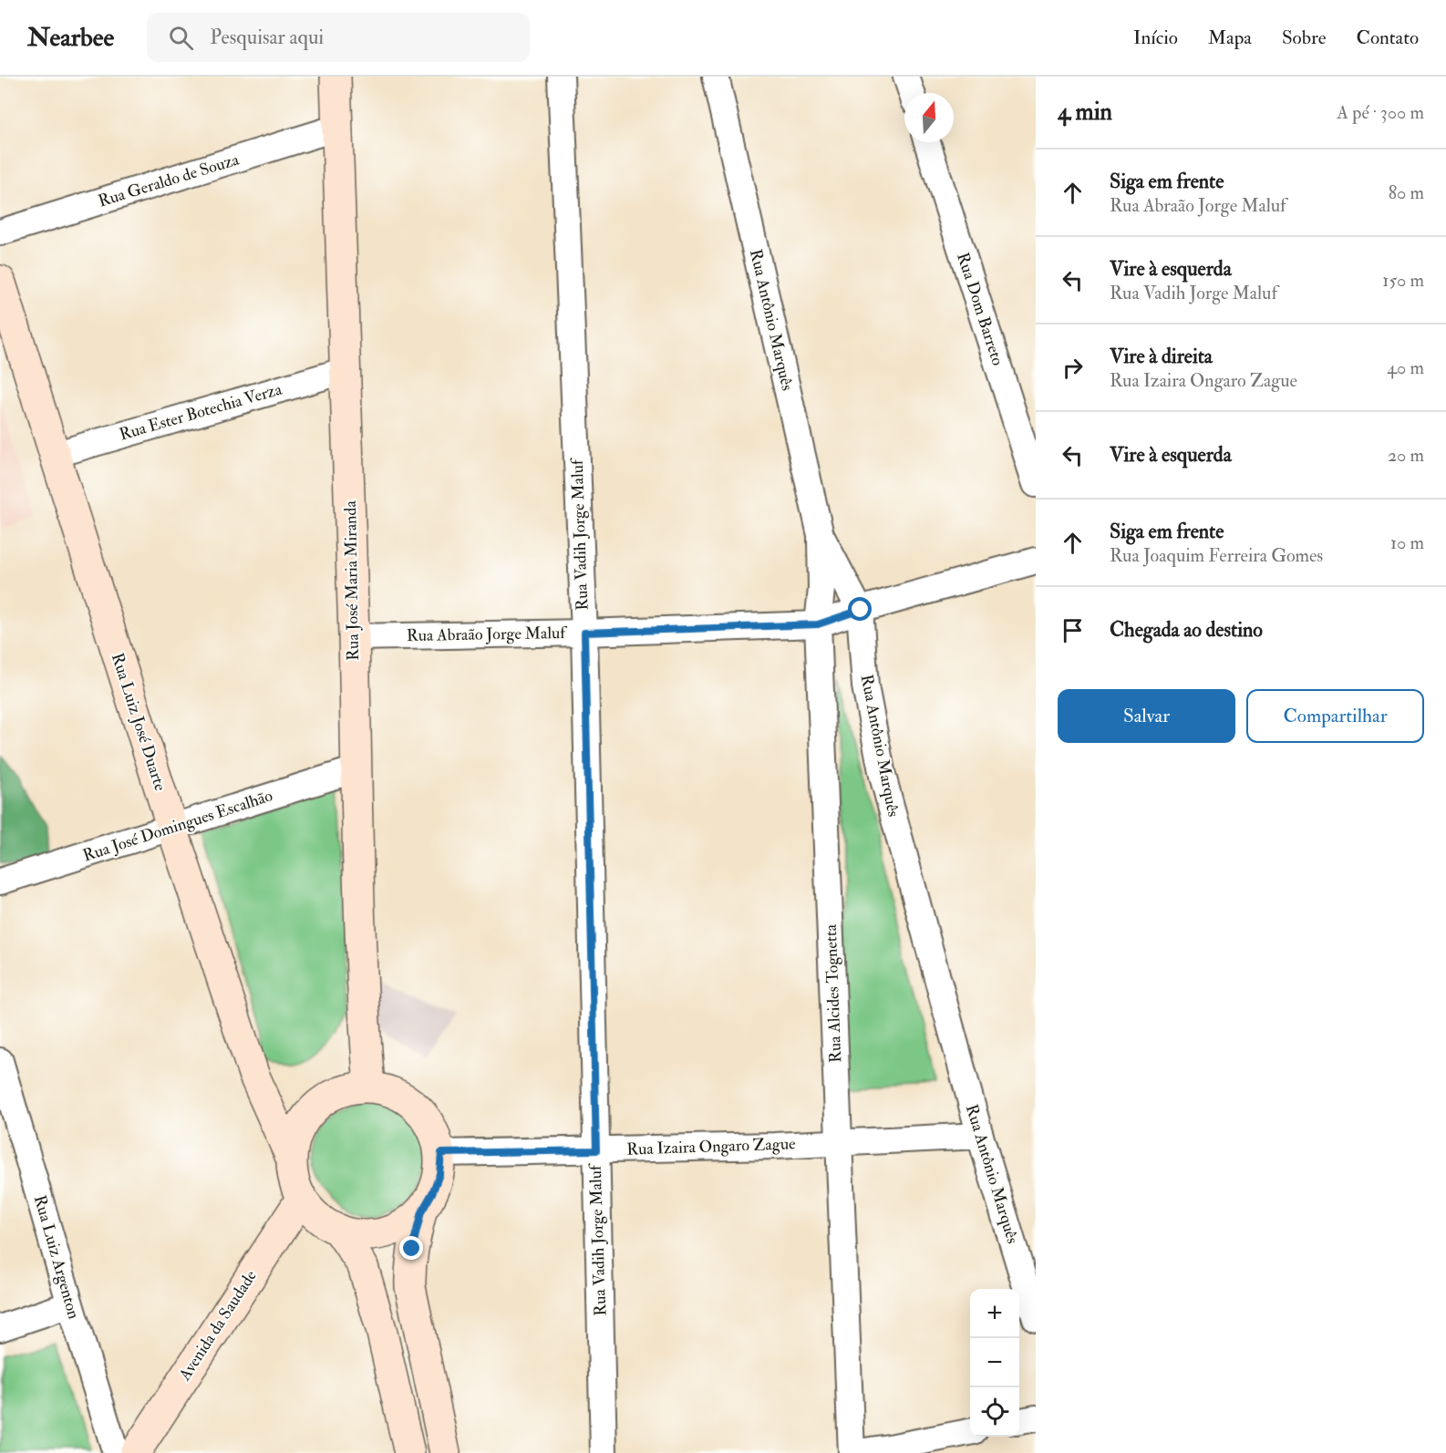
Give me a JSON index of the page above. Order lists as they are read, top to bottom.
{
  "streets": {
    "main road": ["Rua José Maria Miranda", "Rua Luiz José Duarte", "Avenida da Saudade"],
    "street": [
      "Rua Geraldo de Souza",
      "Rua Dom Barreto",
      "Rua Antônio Marquês",
      "Rua Ester Botechia Verza",
      "Rua Vadih Jorge Maluf",
      "Rua Abraão Jorge Maluf",
      "Rua José Domingues Escalhão",
      "Rua Alcides Tognetta",
      "Rua Izaira Ongaro Zague",
      "Rua Luiz Argenton"
    ]
  },
  "crossings": [
    ["Rua Geraldo de Souza", "Rua José Maria Miranda"],
    ["Rua Antônio Marquês", "Rua Abraão Jorge Maluf"],
    ["Rua Antônio Marquês", "Rua Alcides Tognetta"],
    ["Rua Antônio Marquês", "Rua Izaira Ongaro Zague"],
    ["Rua Ester Botechia Verza", "Rua José Maria Miranda"],
    ["Rua Ester Botechia Verza", "Rua Luiz José Duarte"],
    ["Rua Vadih Jorge Maluf", "Rua Abraão Jorge Maluf"],
    ["Rua Vadih Jorge Maluf", "Rua Izaira Ongaro Zague"],
    ["Rua José Maria Miranda", "Rua Abraão Jorge Maluf"],
    ["Rua José Maria Miranda", "Rua Luiz José Duarte"],
    ["Rua José Maria Miranda", "Rua José Domingues Escalhão"],
    ["Rua José Maria Miranda", "Rua Izaira Ongaro Zague"],
    ["Rua José Maria Miranda", "Avenida da Saudade"],
    ["Rua Abraão Jorge Maluf", "Rua Alcides Tognetta"],
    ["Rua Luiz José Duarte", "Rua José Domingues Escalhão"],
    ["Rua Luiz José Duarte", "Rua Izaira Ongaro Zague"],
    ["Rua Luiz José Duarte", "Avenida da Saudade"],
    ["Rua Alcides Tognetta", "Rua Izaira Ongaro Zague"],
    ["Rua Izaira Ongaro Zague", "Avenida da Saudade"]
  ],
  "north": "top",
  "page": {
    "header": "Nearbee",
    "search": "Pesquisar aqui",
    "nav": [
      "Início",
      "Mapa",
      "Sobre",
      "Contato"
    ],
    "heading": ["4 min", "A pé · 300 m"],
    "list": [
      ["Siga em frente", "Rua Abraão Jorge Maluf", "80 m"],
      ["Vire à esquerda", "Rua Vadih Jorge Maluf", "150 m"],
      ["Vire à direita", "Rua Izaira Ongaro Zague", "40 m"],
      ["Vire à esquerda", "20 m"],
      ["Siga em frente", "Rua Joaquim Ferreira Gomes", "10 m"],
      "Chegada ao destino"
    ],
    "buttons": ["Salvar", "Compartilhar"],
    "map_buttons": ["+", "−"]
  }
}
